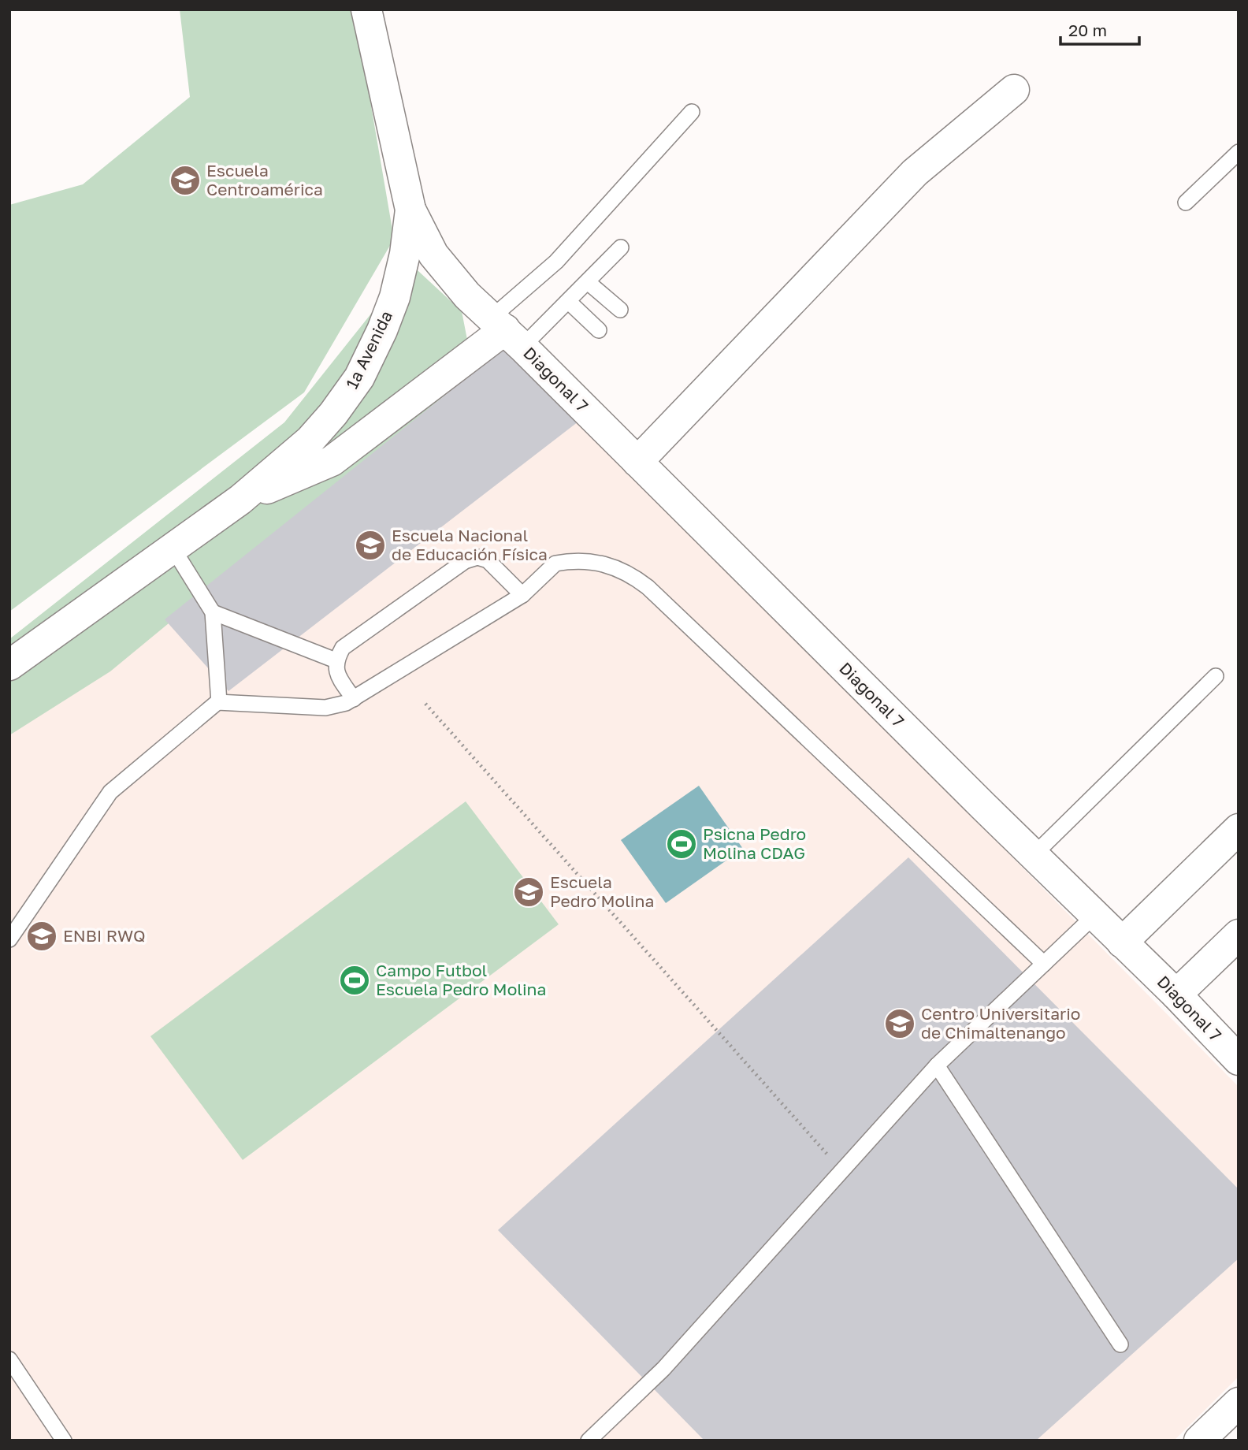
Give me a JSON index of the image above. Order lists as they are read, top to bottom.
{
  "streets": {
    "street": ["1a Avenida", "Diagonal 7"]
  },
  "crossings": [
    ["1a Avenida", "Diagonal 7"]
  ],
  "places": {
    "school or university": [
      "Escuela Centroamérica",
      "Escuela Nacional de Educación Física",
      "Escuela Pedro Molina",
      "ENBI RWQ",
      "Centro Universitario de Chimaltenango"
    ],
    "sports": ["Psicna Pedro Molina CDAG", "Campo Futbol Escuela Pedro Molina"]
  },
  "scale_bar": "20 m"
}
